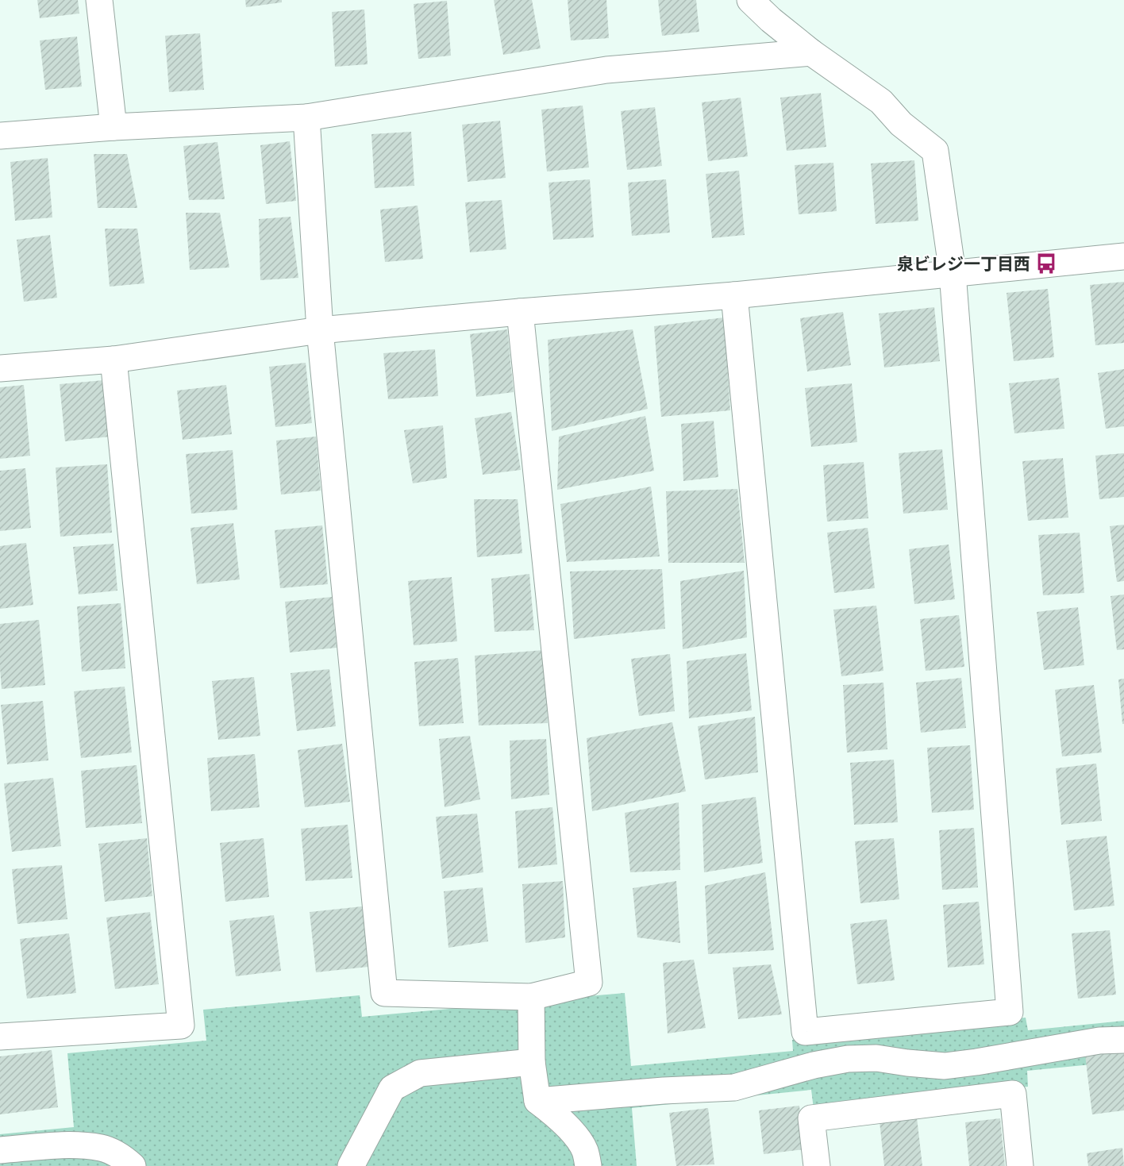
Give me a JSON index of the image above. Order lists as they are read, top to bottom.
{
  "places": {
    "bus stop": ["泉ビレジ一丁目西"]
  }
}
